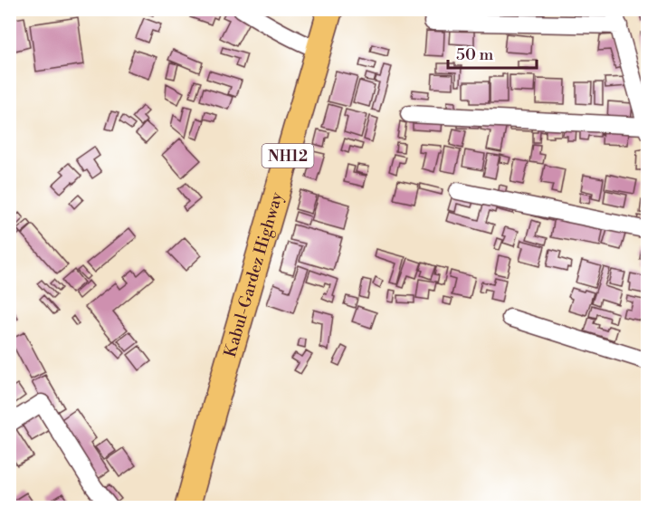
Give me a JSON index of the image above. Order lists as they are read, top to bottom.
{
  "streets": {
    "highway": ["NH12", "Kabul-Gardez Highway"]
  },
  "scale_bar": "50 m"
}
